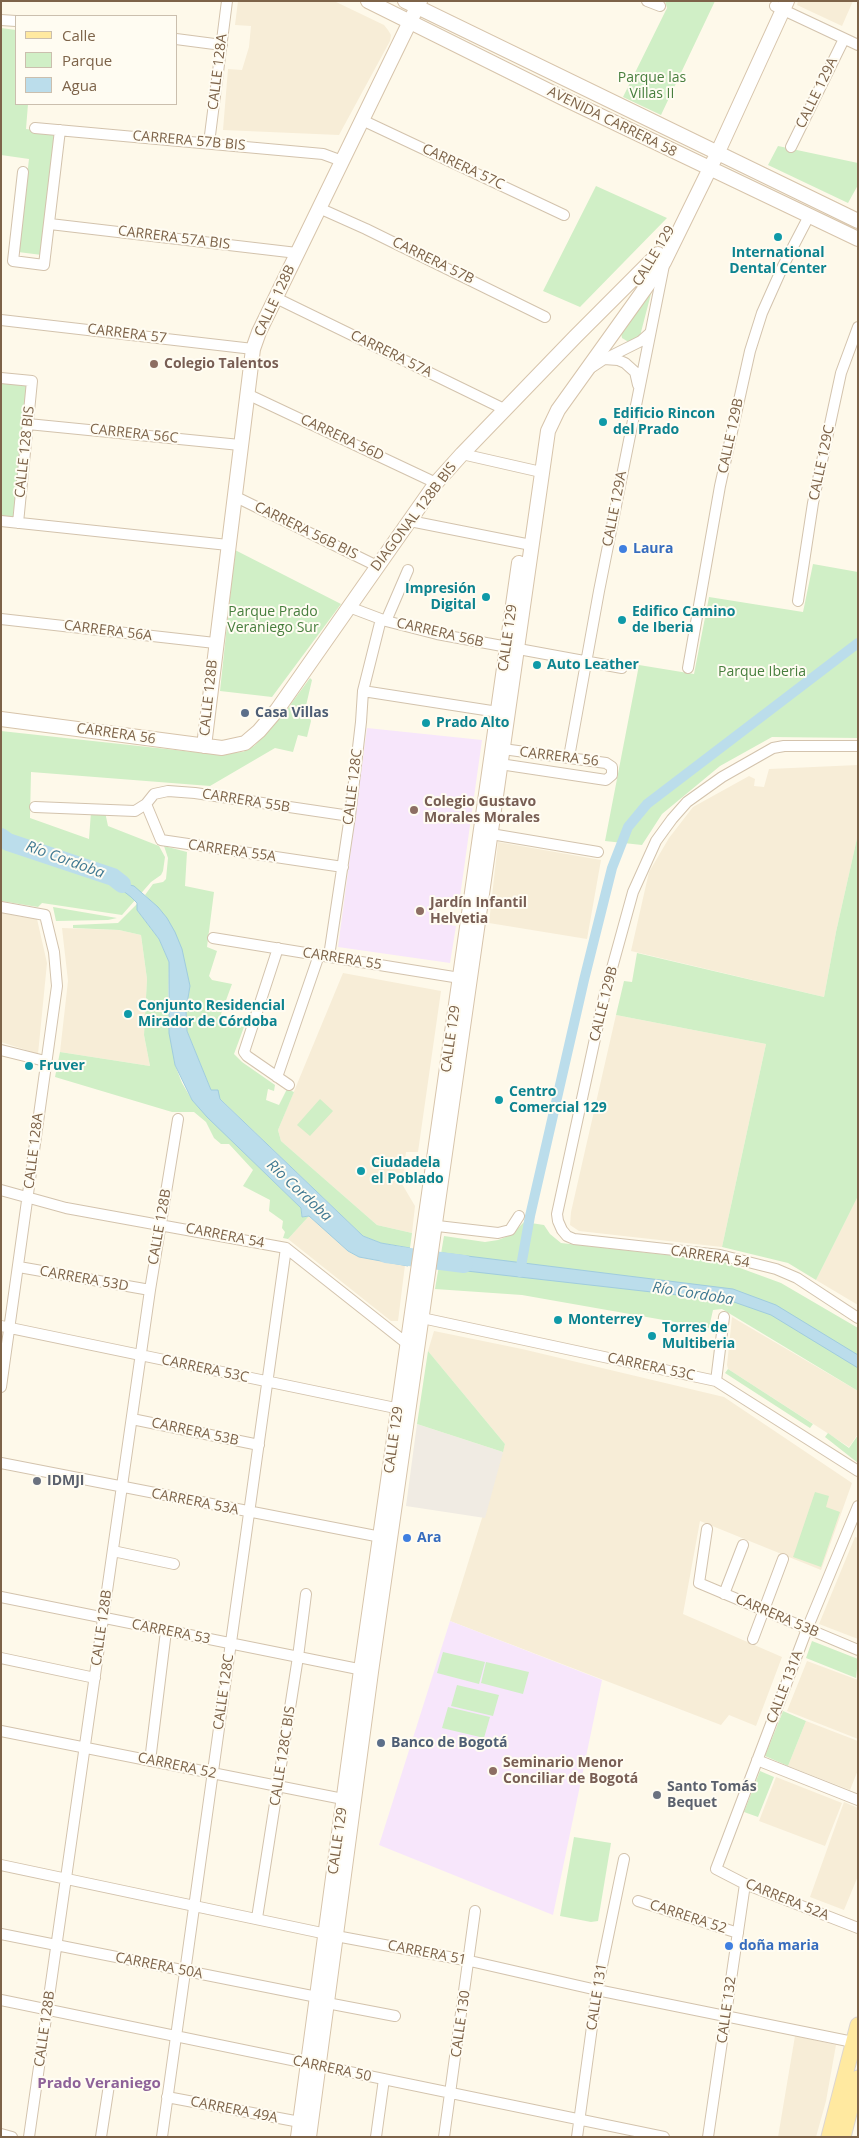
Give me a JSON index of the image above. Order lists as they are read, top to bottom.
{
  "streets": {
    "main road": [
      "AVENIDA CARRERA 58",
      "CALLE 129",
      "CALLE 128B",
      "DIAGONAL 128B BIS",
      "CARRERA 56"
    ],
    "street": [
      "CALLE 128A",
      "CALLE 129A",
      "CARRERA 57B BIS",
      "CARRERA 57C",
      "CARRERA 57A BIS",
      "CARRERA 57B",
      "CARRERA 57",
      "CARRERA 57A",
      "CARRERA 56C",
      "CALLE 129B",
      "CARRERA 56D",
      "CALLE 128 BIS",
      "CALLE 129C",
      "CARRERA 56B BIS",
      "CARRERA 56A",
      "CARRERA 56B",
      "CALLE 128C",
      "CARRERA 55B",
      "CARRERA 55A",
      "CARRERA 55",
      "CARRERA 54",
      "CARRERA 53D",
      "CARRERA 53C",
      "CARRERA 53B",
      "CARRERA 53A",
      "CARRERA 53",
      "CALLE 131A",
      "CALLE 128C BIS",
      "CARRERA 52",
      "CARRERA 52A",
      "CARRERA 51",
      "CARRERA 50A",
      "CALLE 131",
      "CALLE 132",
      "CALLE 130",
      "CARRERA 50",
      "CARRERA 49A"
    ]
  },
  "crossings": [
    ["CALLE 128A", "CARRERA 57B BIS"],
    ["CALLE 128A", "CARRERA 54"],
    ["CALLE 128A", "CARRERA 53D"],
    ["CALLE 128A", "CARRERA 53C"],
    ["CALLE 129A", "CALLE 129"],
    ["CALLE 129A", "DIAGONAL 128B BIS"],
    ["CALLE 129A", "CARRERA 56B"],
    ["CALLE 129A", "CARRERA 56"],
    ["AVENIDA CARRERA 58", "CALLE 129"],
    ["AVENIDA CARRERA 58", "CALLE 128B"],
    ["AVENIDA CARRERA 58", "CALLE 129B"],
    ["CARRERA 57B BIS", "CALLE 128B"],
    ["CARRERA 57C", "CALLE 128B"],
    ["CARRERA 57A BIS", "CALLE 128B"],
    ["CALLE 129", "DIAGONAL 128B BIS"],
    ["CALLE 129", "CARRERA 56B"],
    ["CALLE 129", "CARRERA 56"],
    ["CALLE 129", "CARRERA 55"],
    ["CALLE 129", "CARRERA 54"],
    ["CALLE 129", "CARRERA 53C"],
    ["CALLE 129", "CARRERA 53A"],
    ["CALLE 129", "CARRERA 53"],
    ["CALLE 129", "CARRERA 52"],
    ["CALLE 129", "CARRERA 51"],
    ["CALLE 129", "CARRERA 50A"],
    ["CALLE 129", "CARRERA 50"],
    ["CALLE 129", "CARRERA 49A"],
    ["CARRERA 57B", "CALLE 128B"],
    ["CALLE 128B", "CARRERA 57"],
    ["CALLE 128B", "CARRERA 57A"],
    ["CALLE 128B", "CARRERA 56C"],
    ["CALLE 128B", "CARRERA 56D"],
    ["CALLE 128B", "CARRERA 56B BIS"],
    ["CALLE 128B", "CARRERA 56A"],
    ["CALLE 128B", "CARRERA 56"],
    ["CALLE 128B", "CARRERA 54"],
    ["CALLE 128B", "CARRERA 53D"],
    ["CALLE 128B", "CARRERA 53C"],
    ["CALLE 128B", "CARRERA 53B"],
    ["CALLE 128B", "CARRERA 53A"],
    ["CALLE 128B", "CARRERA 53"],
    ["CALLE 128B", "CARRERA 52"],
    ["CALLE 128B", "CARRERA 51"],
    ["CALLE 128B", "CARRERA 50A"],
    ["CALLE 128B", "CARRERA 50"],
    ["CARRERA 57A", "DIAGONAL 128B BIS"],
    ["CARRERA 56C", "CALLE 128 BIS"],
    ["CALLE 129B", "CARRERA 54"],
    ["CARRERA 56D", "DIAGONAL 128B BIS"],
    ["DIAGONAL 128B BIS", "CARRERA 56B BIS"],
    ["DIAGONAL 128B BIS", "CARRERA 56B"],
    ["DIAGONAL 128B BIS", "CARRERA 56"],
    ["CARRERA 56B", "CALLE 128C"],
    ["CALLE 128C", "CARRERA 55B"],
    ["CALLE 128C", "CARRERA 55A"],
    ["CALLE 128C", "CARRERA 55"],
    ["CALLE 128C", "CARRERA 54"],
    ["CALLE 128C", "CARRERA 53C"],
    ["CALLE 128C", "CARRERA 53B"],
    ["CALLE 128C", "CARRERA 53A"],
    ["CALLE 128C", "CARRERA 53"],
    ["CALLE 128C", "CARRERA 52"],
    ["CALLE 128C", "CARRERA 51"],
    ["CALLE 128C", "CARRERA 50A"],
    ["CALLE 128C", "CARRERA 50"],
    ["CALLE 128C", "CARRERA 49A"],
    ["CARRERA 55B", "CARRERA 55A"],
    ["CARRERA 53B", "CALLE 131A"],
    ["CARRERA 53", "CALLE 128C BIS"],
    ["CALLE 131A", "CARRERA 52A"],
    ["CALLE 128C BIS", "CARRERA 52"],
    ["CALLE 128C BIS", "CARRERA 51"],
    ["CARRERA 52", "CALLE 132"],
    ["CARRERA 52A", "CALLE 132"],
    ["CARRERA 51", "CALLE 131"],
    ["CARRERA 51", "CALLE 132"],
    ["CARRERA 51", "CALLE 130"],
    ["CALLE 131", "CARRERA 50"],
    ["CALLE 130", "CARRERA 50"]
  ],
  "districts": ["Prado Veraniego"],
  "water": ["Río Cordoba"],
  "parks": ["Parque las Villas II", "Parque Prado Veraniego Sur", "Parque Iberia"],
  "places": [
    "International Dental Center",
    "Colegio Talentos",
    "Edificio Rincon del Prado",
    "Laura",
    "Impresión Digital",
    "Edifico Camino de Iberia",
    "Auto Leather",
    "Casa Villas",
    "Prado Alto",
    "Colegio Gustavo Morales Morales",
    "Jardín Infantil Helvetia",
    "Conjunto Residencial Mirador de Córdoba",
    "Fruver",
    "Centro Comercial 129",
    "Ciudadela el Poblado",
    "Monterrey",
    "Torres de Multiberia",
    "IDMJI",
    "Ara",
    "Banco de Bogotá",
    "Seminario Menor Conciliar de Bogotá",
    "Santo Tomás Bequet",
    "doña maria"
  ],
  "legend": ["Calle", "Parque", "Agua"]
}
